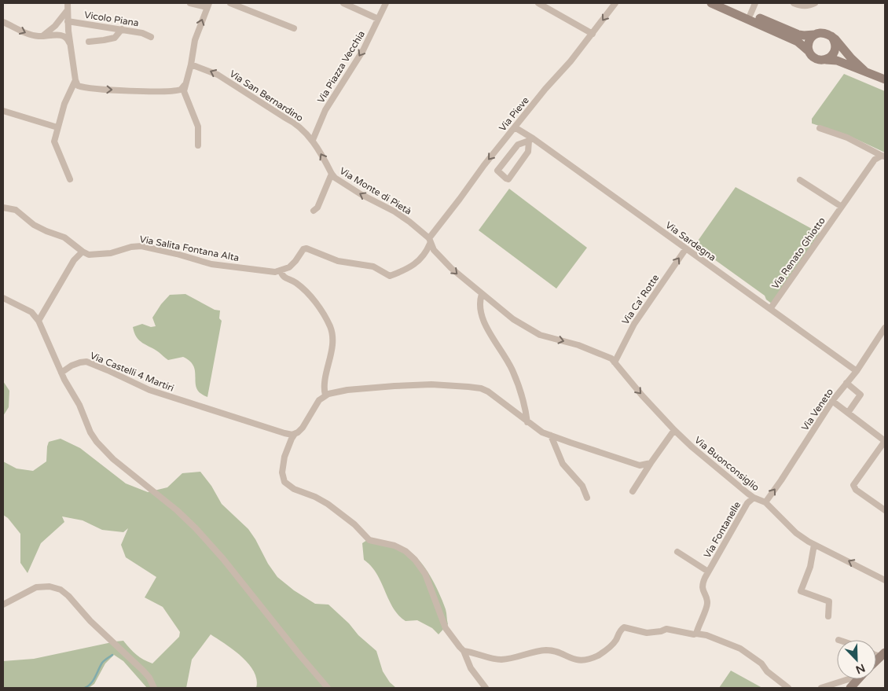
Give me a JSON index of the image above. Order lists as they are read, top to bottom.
{
  "streets": {
    "street": [
      "Vicolo Piana",
      "Via Piazza Vecchia",
      "Via San Bernardino",
      "Via Pieve",
      "Via Monte di Pietà",
      "Via Sardegna",
      "Via Salita Fontana Alta",
      "Via Renato Ghiotto",
      "Via Ca' Rotte",
      "Via Castelli 4 Martiri",
      "Via Veneto",
      "Via Buonconsiglio",
      "Via Fontanelle"
    ]
  },
  "crossings": [
    ["Via Piazza Vecchia", "Via San Bernardino"],
    ["Via San Bernardino", "Via Monte di Pietà"],
    ["Via Pieve", "Via Monte di Pietà"],
    ["Via Pieve", "Via Sardegna"],
    ["Via Monte di Pietà", "Via Buonconsiglio"],
    ["Via Sardegna", "Via Renato Ghiotto"],
    ["Via Sardegna", "Via Ca' Rotte"],
    ["Via Sardegna", "Via Veneto"],
    ["Via Ca' Rotte", "Via Buonconsiglio"],
    ["Via Veneto", "Via Buonconsiglio"],
    ["Via Buonconsiglio", "Via Fontanelle"]
  ],
  "one_way": [
    "Via Piazza Vecchia",
    "Via San Bernardino",
    "Via Pieve",
    "Via Ca' Rotte",
    "Via Veneto"
  ],
  "north": "bottom right"
}
